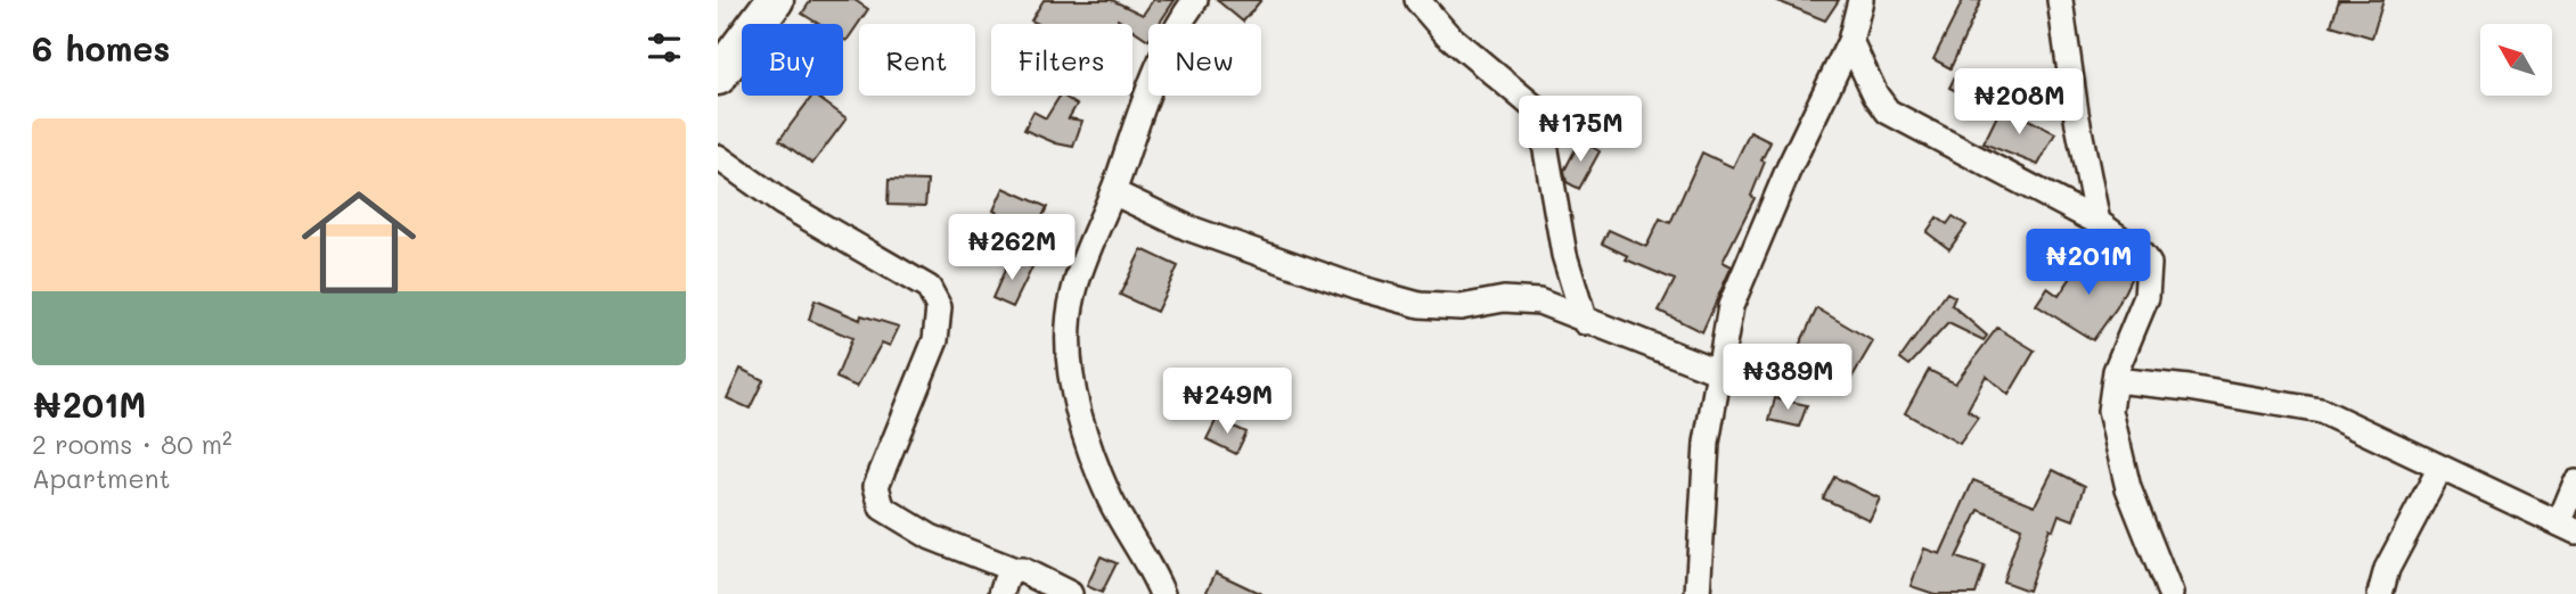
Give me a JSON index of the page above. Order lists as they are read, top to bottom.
{
  "north": "top left",
  "page": {
    "heading": "6 homes",
    "chip": [
      "Buy",
      "Rent",
      "Filters",
      "New"
    ],
    "price": [
      "₦208M",
      "₦175M",
      "₦262M",
      "₦201M",
      "₦389M",
      "₦249M"
    ],
    "list": [
      {
        "name": "₦201M",
        "note": "2 rooms · 80 m² · Apartment"
      }
    ]
  }
}
